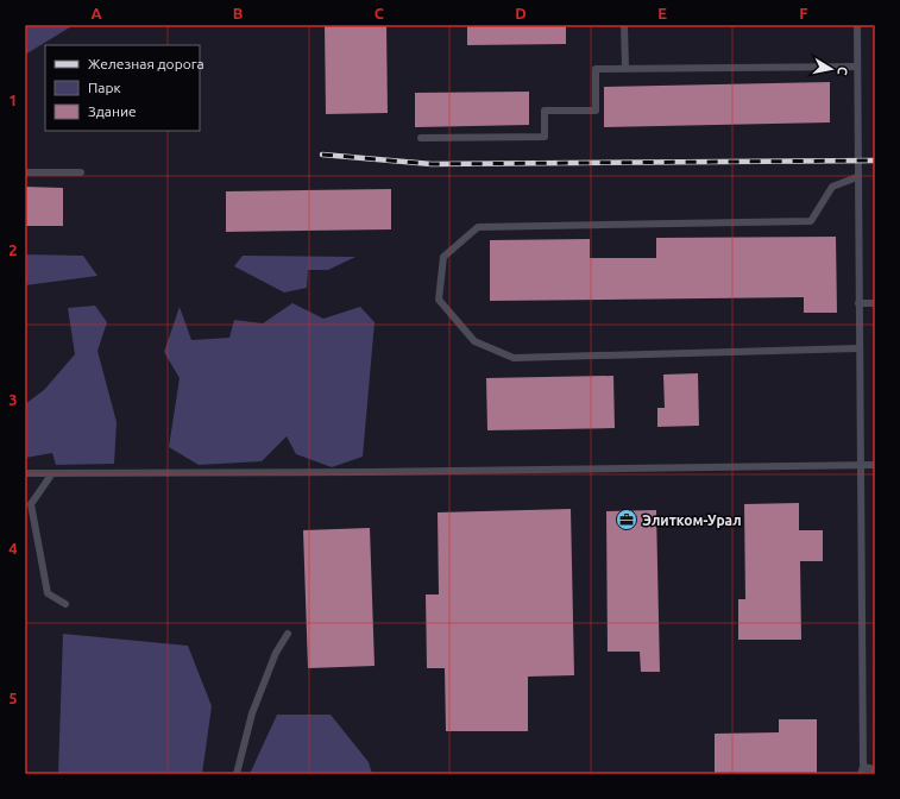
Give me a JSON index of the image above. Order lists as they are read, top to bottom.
{
  "places": {
    "office": ["Элитком-Урал"]
  },
  "legend": ["Железная дорога", "Парк", "Здание"],
  "north": "right",
  "grid": {
    "columns": [
      "A",
      "B",
      "C",
      "D",
      "E",
      "F"
    ],
    "rows": [
      "1",
      "2",
      "3",
      "4",
      "5"
    ]
  }
}
